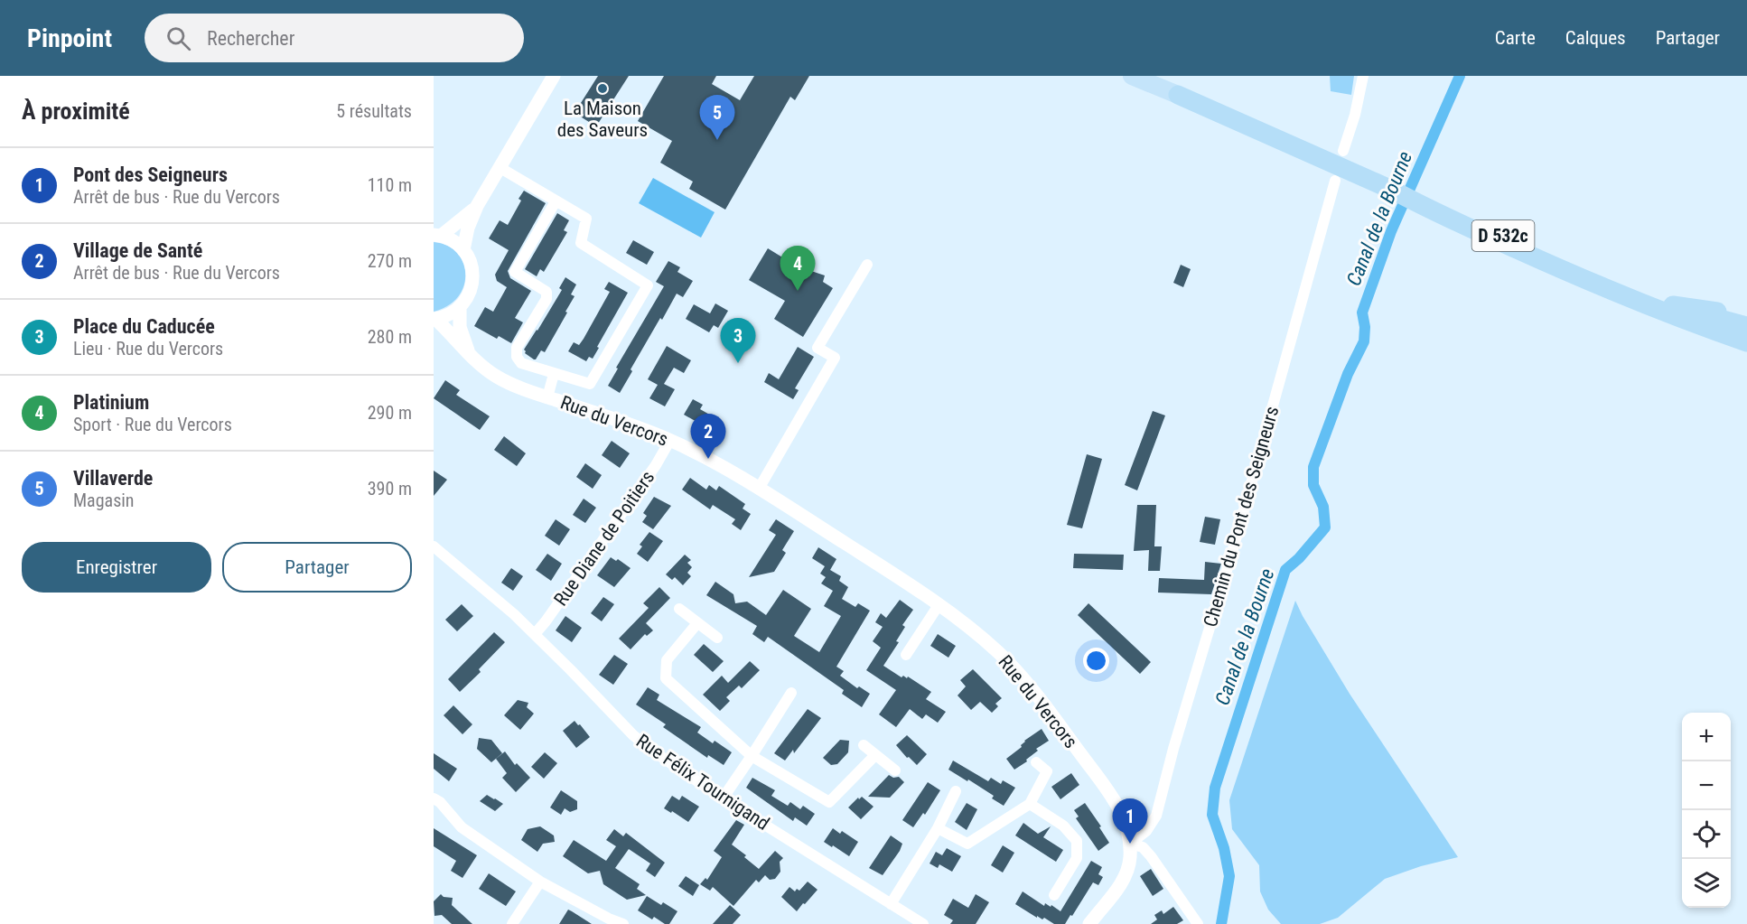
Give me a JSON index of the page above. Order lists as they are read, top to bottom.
{
  "streets": {
    "highway": ["D 532c"],
    "street": [
      "Rue du Vercors",
      "Chemin du Pont des Seigneurs",
      "Rue Diane de Poitiers",
      "Rue Félix Tournigand"
    ]
  },
  "crossings": [
    ["Rue du Vercors", "Chemin du Pont des Seigneurs"],
    ["Rue du Vercors", "Rue Diane de Poitiers"],
    ["Rue Diane de Poitiers", "Rue Félix Tournigand"]
  ],
  "water": ["Canal de la Bourne"],
  "places": ["La Maison des Saveurs"],
  "page": {
    "header": "Pinpoint",
    "search": "Rechercher",
    "nav": ["Carte", "Calques", "Partager"],
    "heading": ["À proximité", "5 résultats"],
    "pins": [
      "5",
      "4",
      "3",
      "2",
      "1"
    ],
    "list": [
      {
        "mark": "1",
        "name": "Pont des Seigneurs",
        "note": "Arrêt de bus · Rue du Vercors",
        "value": "110 m"
      },
      {
        "mark": "2",
        "name": "Village de Santé",
        "note": "Arrêt de bus · Rue du Vercors",
        "value": "270 m"
      },
      {
        "mark": "3",
        "name": "Place du Caducée",
        "note": "Lieu · Rue du Vercors",
        "value": "280 m"
      },
      {
        "mark": "4",
        "name": "Platinium",
        "note": "Sport · Rue du Vercors",
        "value": "290 m"
      },
      {
        "mark": "5",
        "name": "Villaverde",
        "note": "Magasin",
        "value": "390 m"
      }
    ],
    "buttons": ["Enregistrer", "Partager"],
    "map_buttons": ["+", "−"]
  }
}
